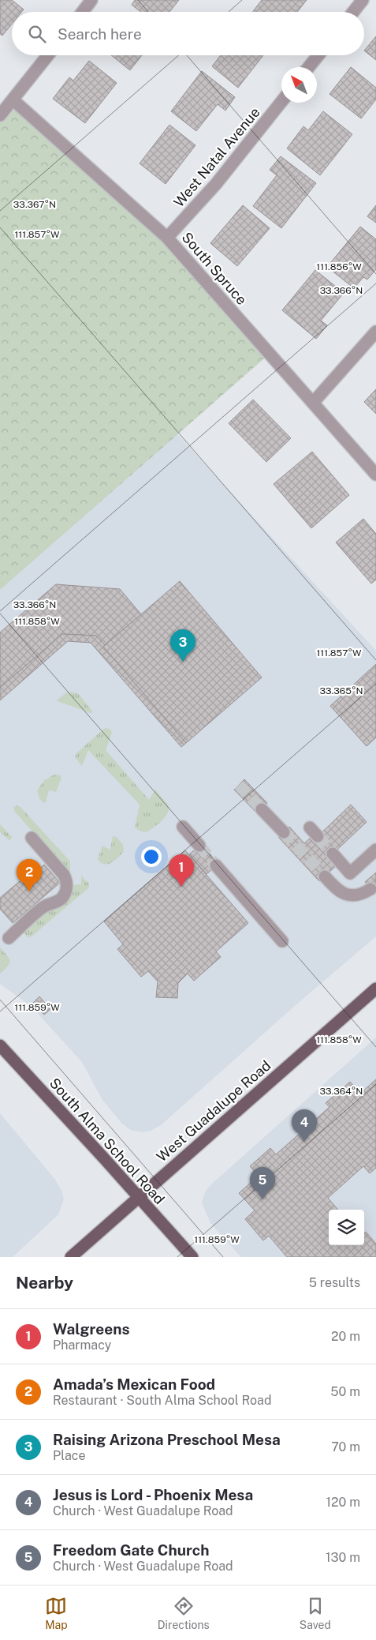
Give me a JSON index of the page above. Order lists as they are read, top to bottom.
{
  "streets": {
    "main road": ["West Guadalupe Road", "South Alma School Road"],
    "street": ["West Natal Avenue", "South Spruce"]
  },
  "crossings": [
    ["West Natal Avenue", "South Spruce"],
    ["West Guadalupe Road", "South Alma School Road"]
  ],
  "north": "top left",
  "page": {
    "search": "Search here",
    "pins": [
      "3",
      "1",
      "2",
      "4",
      "5"
    ],
    "heading": ["Nearby", "5 results"],
    "list": [
      {
        "mark": "1",
        "name": "Walgreens",
        "note": "Pharmacy",
        "value": "20 m"
      },
      {
        "mark": "2",
        "name": "Amada’s Mexican Food",
        "note": "Restaurant · South Alma School Road",
        "value": "50 m"
      },
      {
        "mark": "3",
        "name": "Raising Arizona Preschool Mesa",
        "note": "Place",
        "value": "70 m"
      },
      {
        "mark": "4",
        "name": "Jesus is Lord - Phoenix Mesa",
        "note": "Church · West Guadalupe Road",
        "value": "120 m"
      },
      {
        "mark": "5",
        "name": "Freedom Gate Church",
        "note": "Church · West Guadalupe Road",
        "value": "130 m"
      }
    ],
    "nav": ["Map", "Directions", "Saved"]
  },
  "coordinates": [
    "33.367°N",
    "111.857°W",
    "111.856°W",
    "33.366°N",
    "111.858°W",
    "33.365°N",
    "111.859°W",
    "33.364°N"
  ]
}
